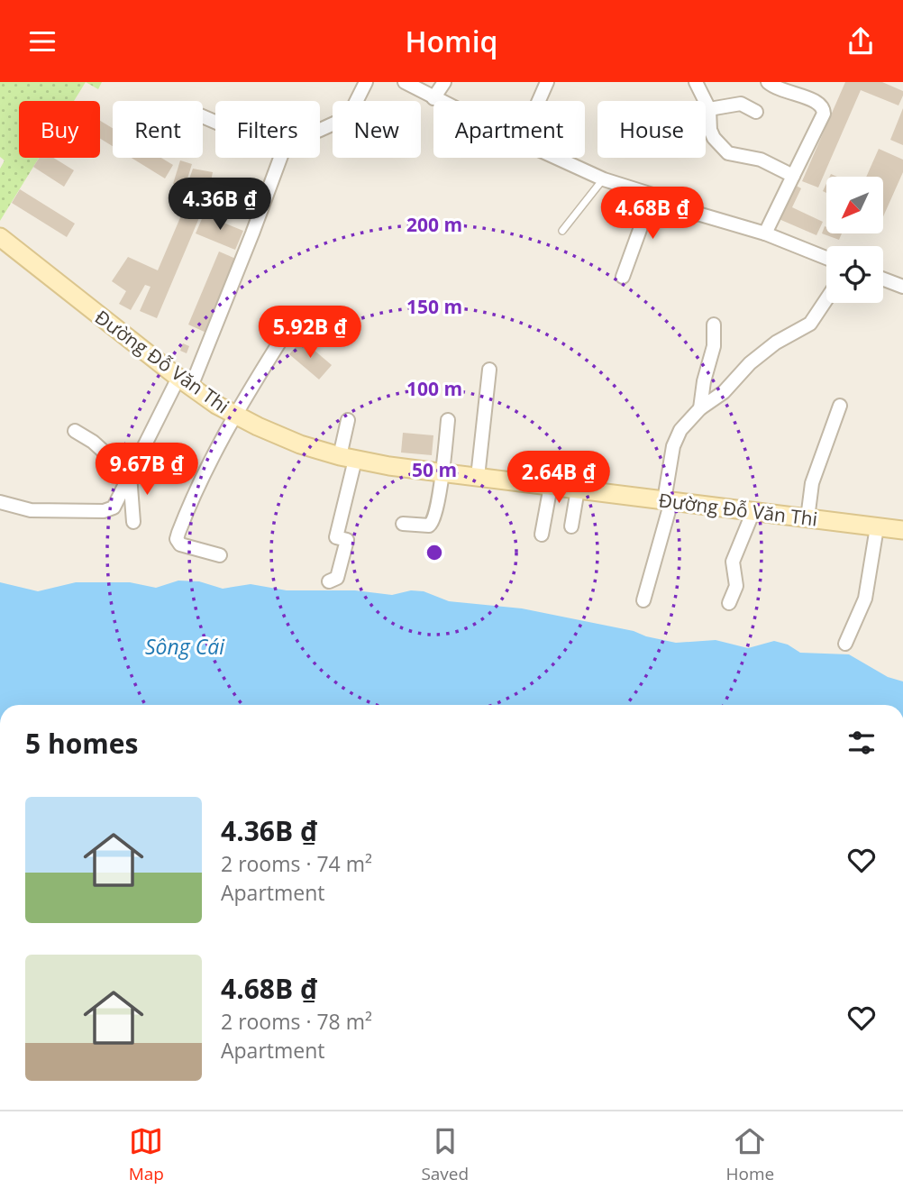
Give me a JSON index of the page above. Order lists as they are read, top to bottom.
{
  "streets": {
    "street": ["Đường Đỗ Văn Thi"]
  },
  "water": ["Sông Cái"],
  "north": "bottom left",
  "page": {
    "header": "Homiq",
    "chip": [
      "Buy",
      "Rent",
      "Filters",
      "New",
      "Apartment",
      "House"
    ],
    "price": [
      "4.36B ₫",
      "4.68B ₫",
      "5.92B ₫",
      "9.67B ₫",
      "2.64B ₫"
    ],
    "heading": "5 homes",
    "list": [
      {
        "name": "4.36B ₫",
        "note": "2 rooms · 74 m² · Apartment"
      },
      {
        "name": "4.68B ₫",
        "note": "2 rooms · 78 m² · Apartment"
      }
    ],
    "tabs": ["Map", "Saved", "Home"]
  },
  "rings": [
    "200 m",
    "150 m",
    "100 m",
    "50 m"
  ]
}
